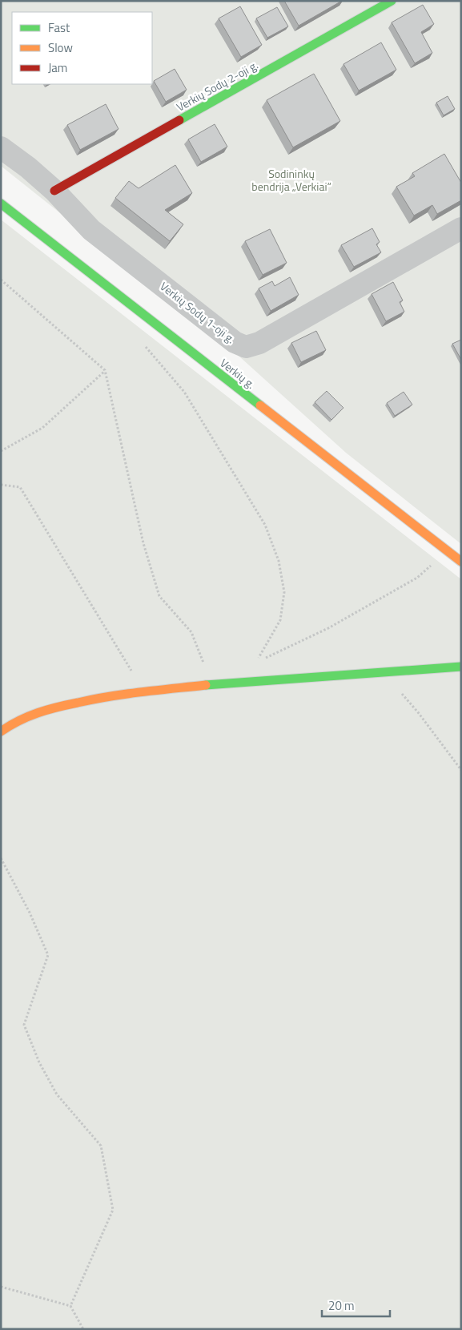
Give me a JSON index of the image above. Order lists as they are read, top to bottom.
{
  "streets": {
    "street": ["Verkių Sodų 2-oji g.", "Verkių Sodų 1-oji g.", "Verkių g."]
  },
  "crossings": [
    ["Verkių Sodų 2-oji g.", "Verkių Sodų 1-oji g."]
  ],
  "parks": ["Sodininkų bendrija „Verkiai“"],
  "legend": ["Fast", "Slow", "Jam"],
  "scale_bar": "20 m"
}
